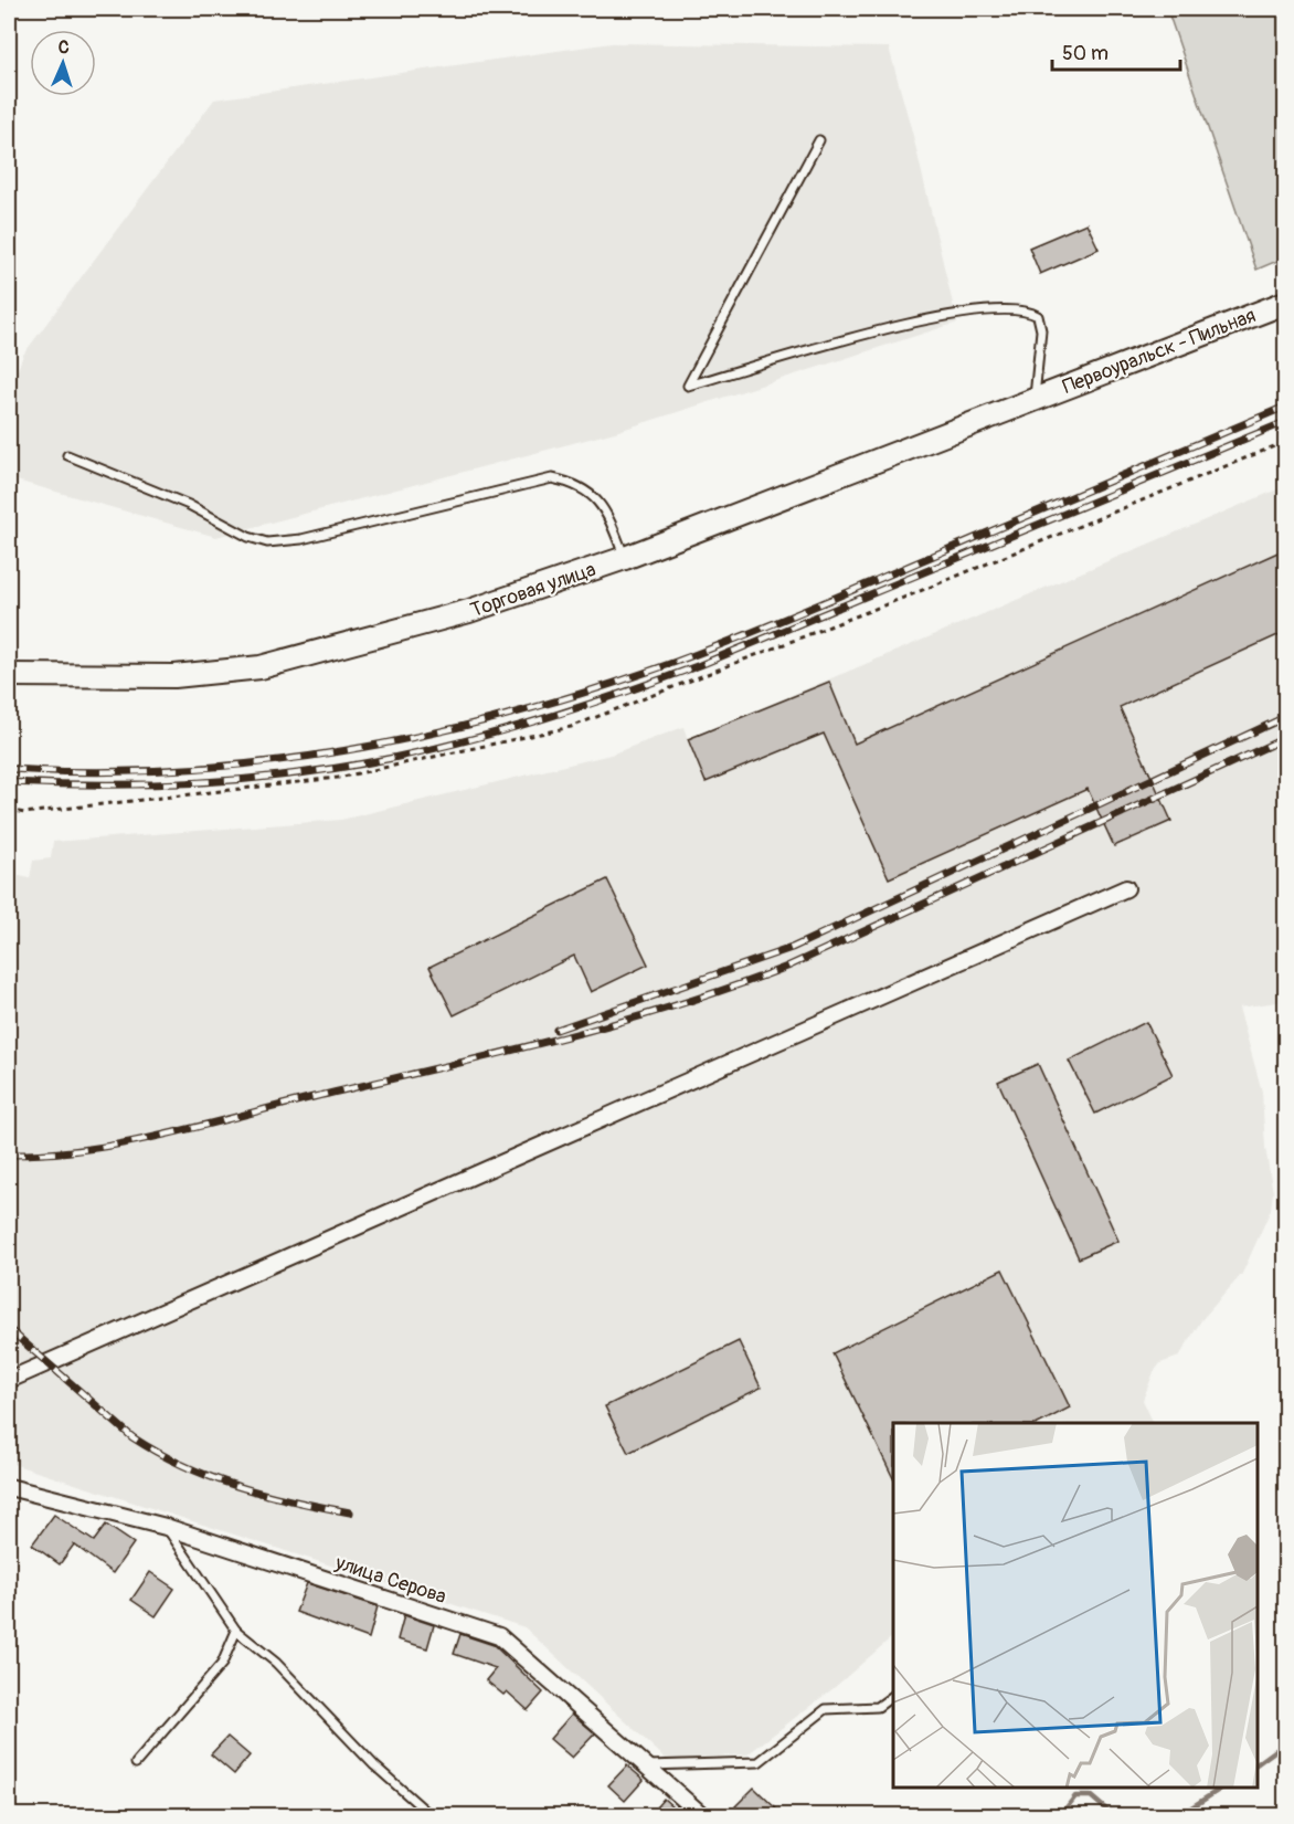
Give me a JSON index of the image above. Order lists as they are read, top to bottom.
{
  "streets": {
    "street": ["Первоуральск - Пильная", "Торговая улица", "улица Серова"]
  },
  "crossings": [
    ["Первоуральск - Пильная", "Торговая улица"]
  ],
  "scale_bar": "50 m",
  "north": "top"
}
